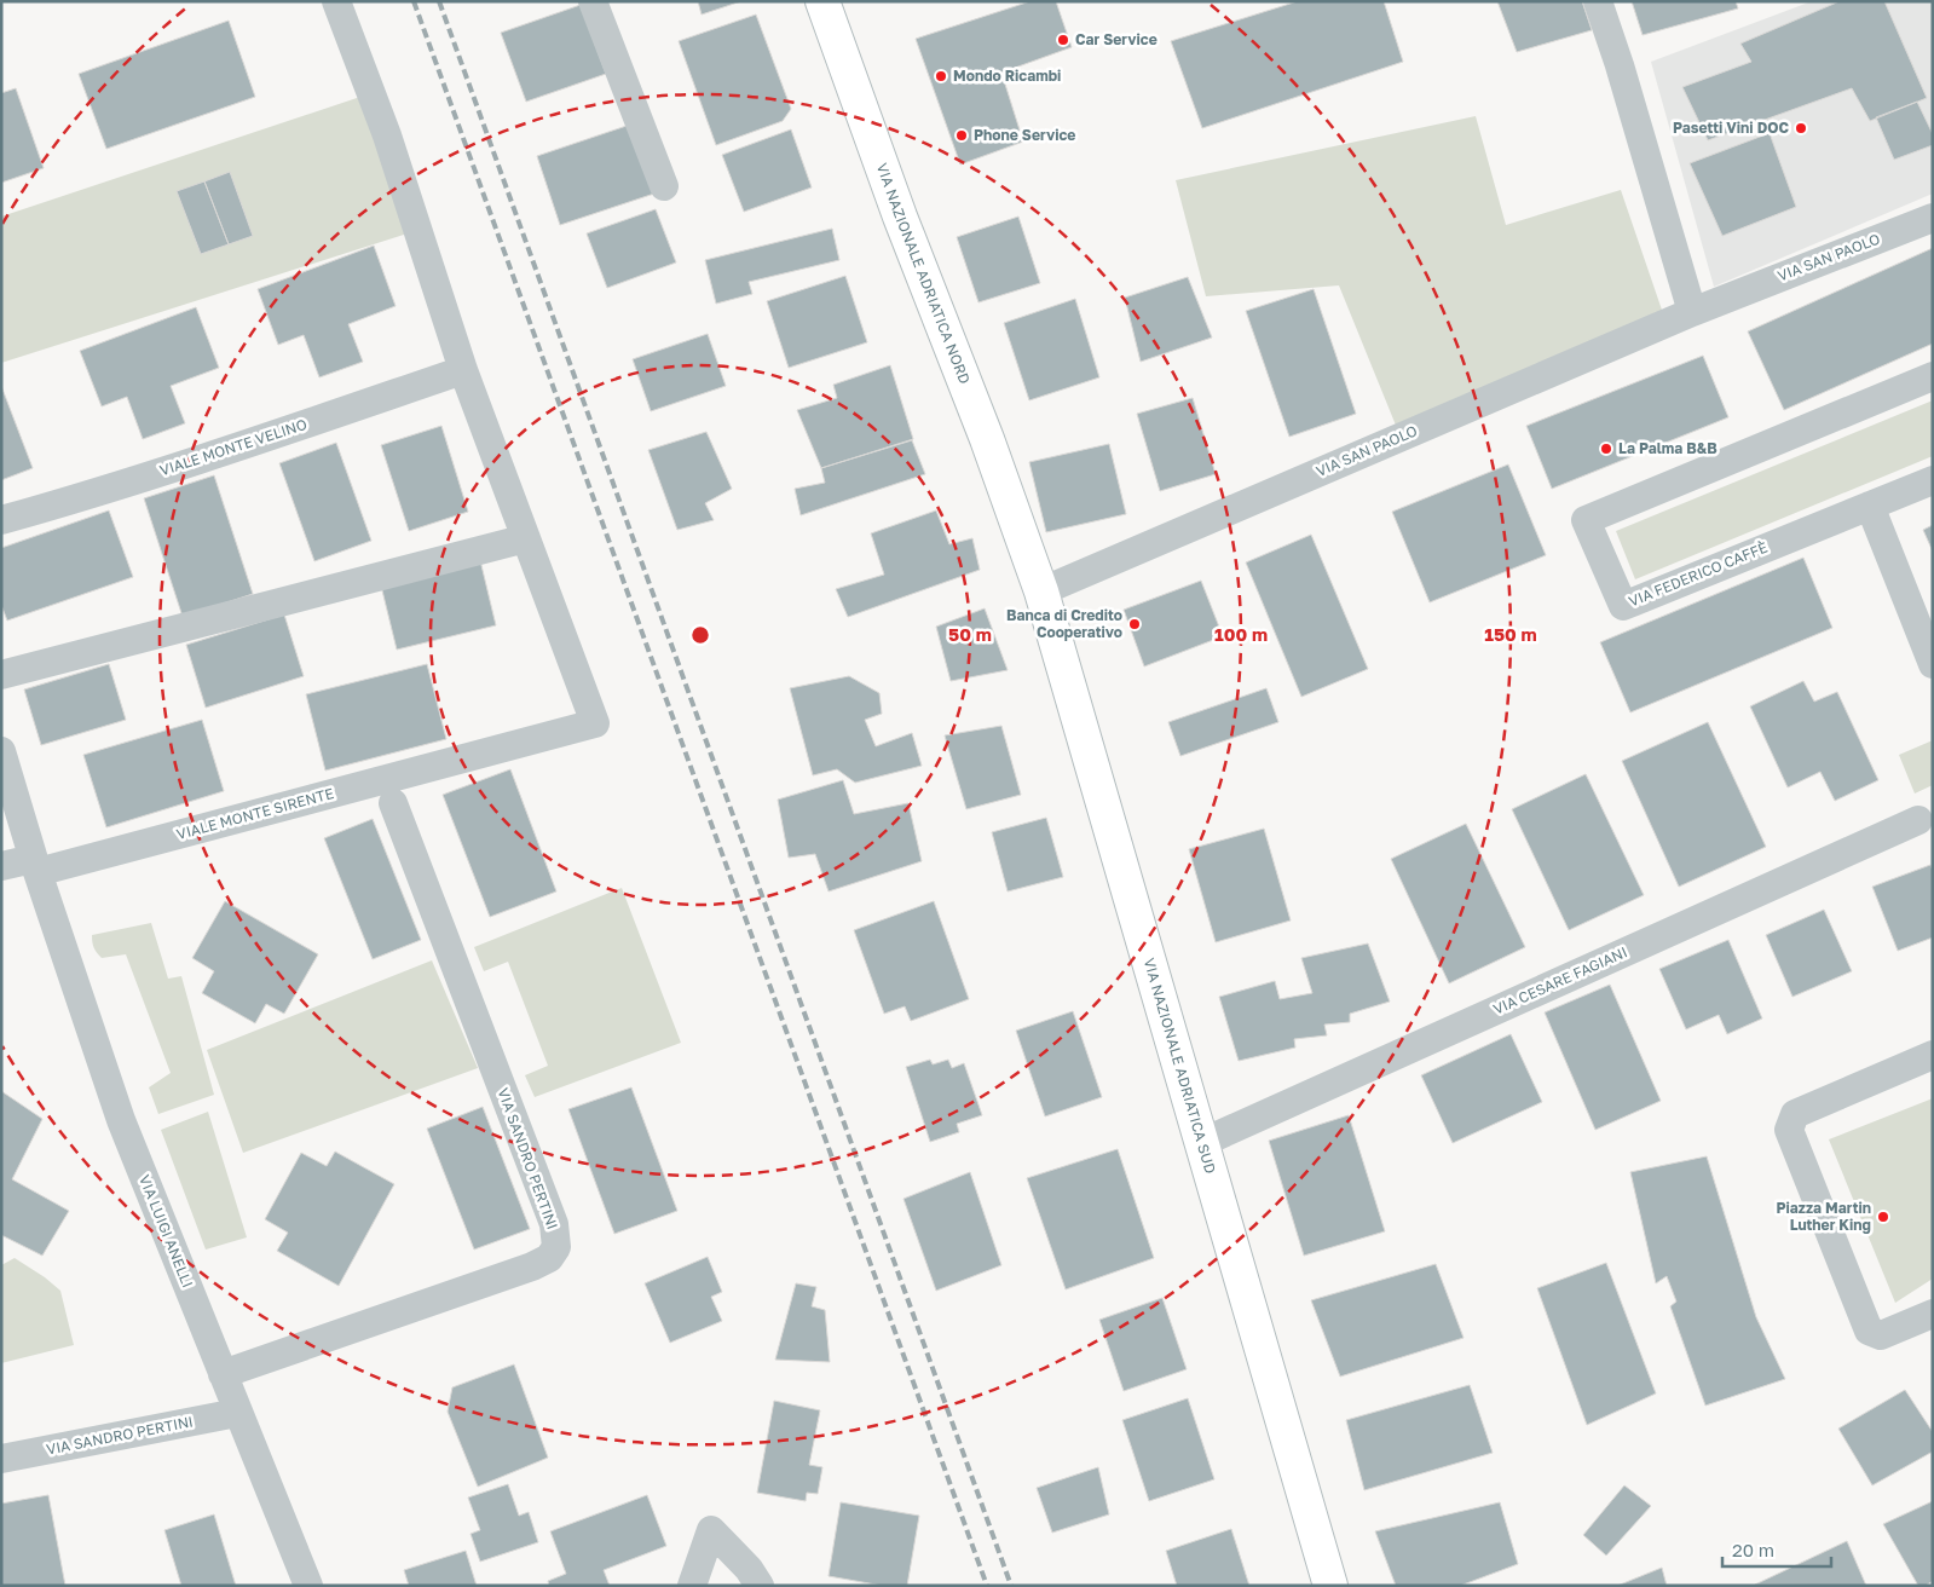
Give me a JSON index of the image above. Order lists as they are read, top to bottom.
{
  "streets": {
    "main road": ["VIA NAZIONALE ADRIATICA NORD", "VIA NAZIONALE ADRIATICA SUD"],
    "street": [
      "VIA SAN PAOLO",
      "VIALE MONTE VELINO",
      "VIA FEDERICO CAFFÈ",
      "VIALE MONTE SIRENTE",
      "VIA CESARE FAGIANI",
      "VIA SANDRO PERTINI",
      "VIA LUIGI ANELLI"
    ]
  },
  "crossings": [
    ["VIA SAN PAOLO", "VIA NAZIONALE ADRIATICA SUD"],
    ["VIA NAZIONALE ADRIATICA NORD", "VIA NAZIONALE ADRIATICA SUD"],
    ["VIALE MONTE SIRENTE", "VIA LUIGI ANELLI"],
    ["VIA CESARE FAGIANI", "VIA NAZIONALE ADRIATICA SUD"],
    ["VIA SANDRO PERTINI", "VIA LUIGI ANELLI"]
  ],
  "places": [
    "Car Service",
    "Mondo Ricambi",
    "Pasetti Vini DOC",
    "Phone Service",
    "La Palma B&B",
    "Banca di Credito Cooperativo",
    "Piazza Martin Luther King"
  ],
  "scale_bar": "20 m",
  "rings": ["50 m", "100 m", "150 m"]
}
